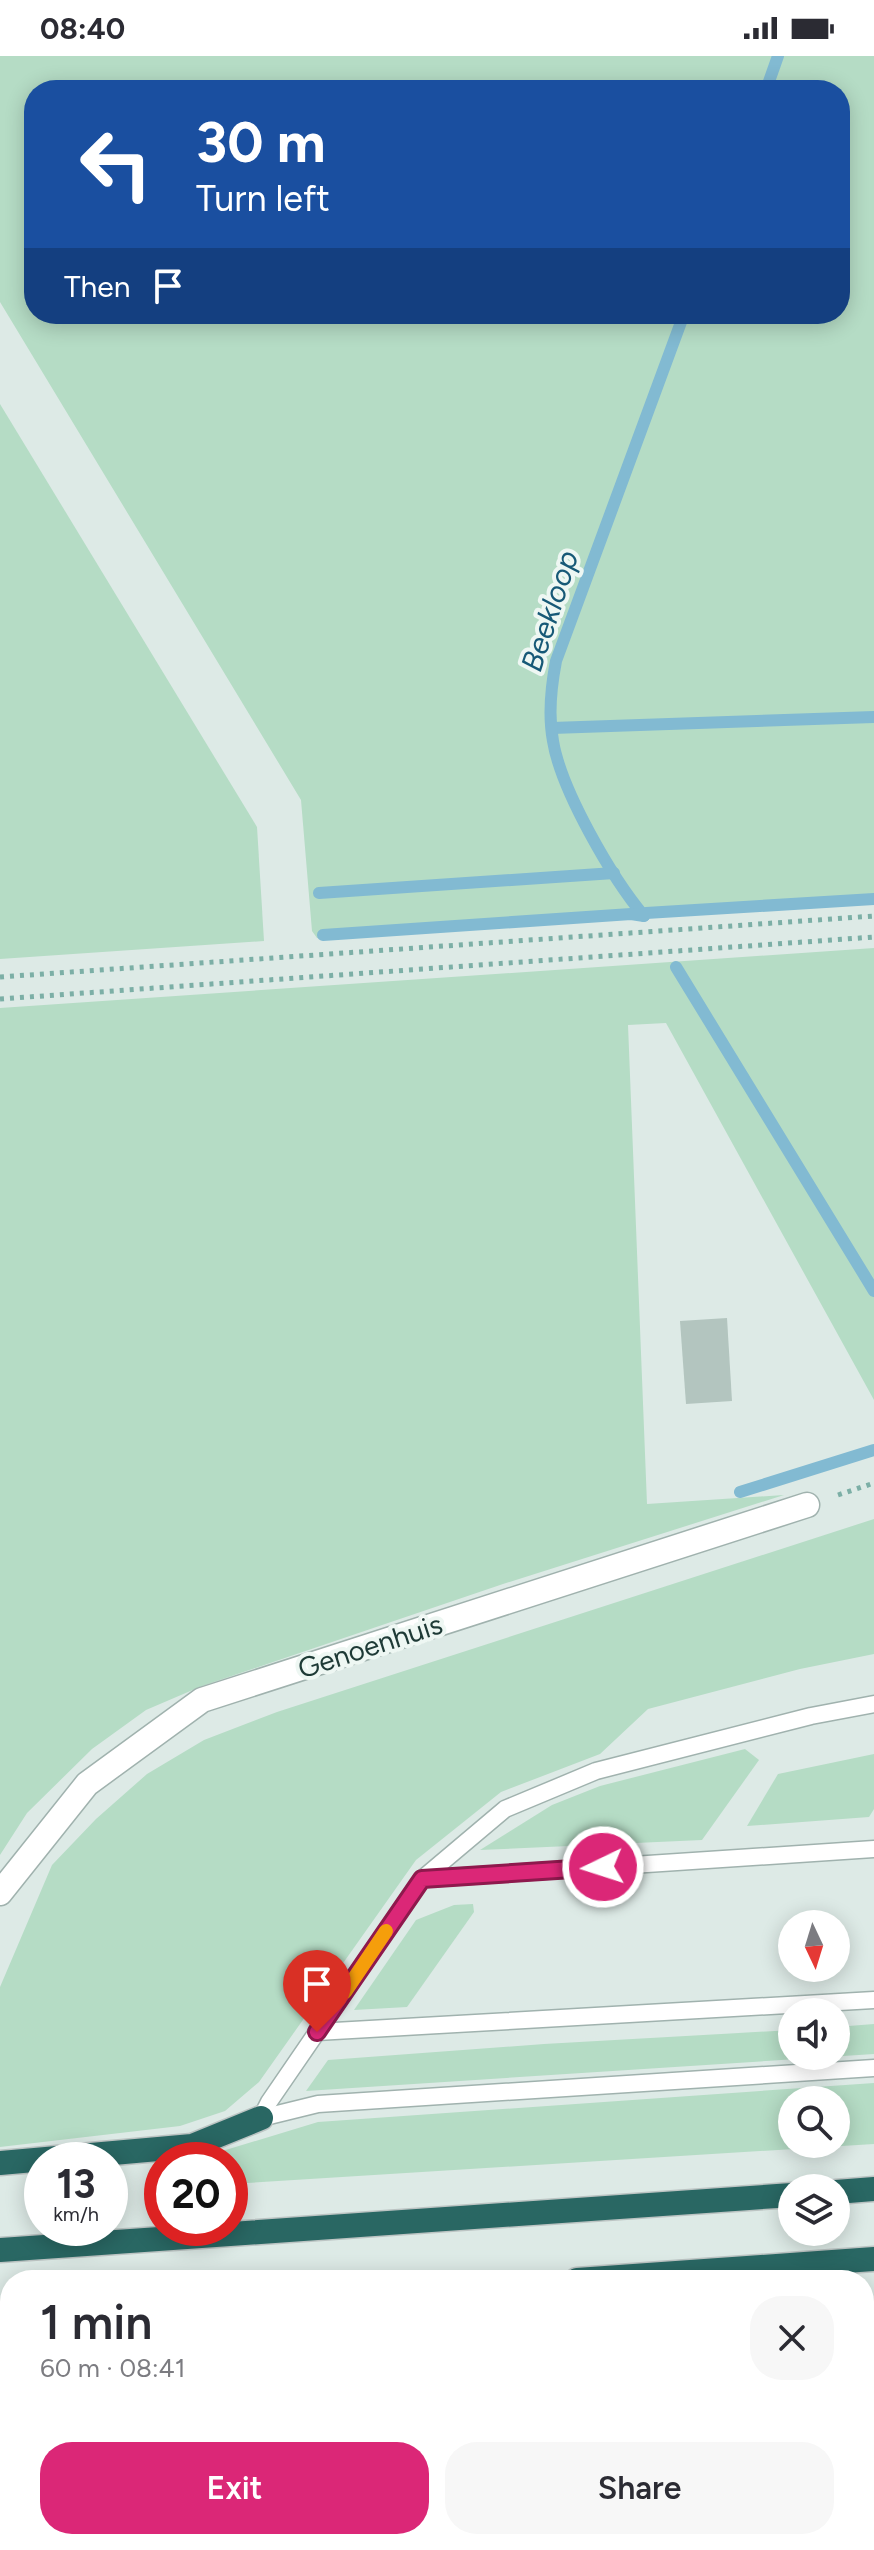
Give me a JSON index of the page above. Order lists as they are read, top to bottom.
{
  "streets": {
    "street": ["Genoenhuis"]
  },
  "water": ["Beekloop"],
  "north": "bottom",
  "page": {
    "status": "08:40",
    "turn": ["30 m", "Turn left"],
    "then": "Then",
    "speed": "13 km/h",
    "limit": "20",
    "heading": ["1 min", "60 m · 08:41"],
    "buttons": ["Exit", "Share"]
  }
}
